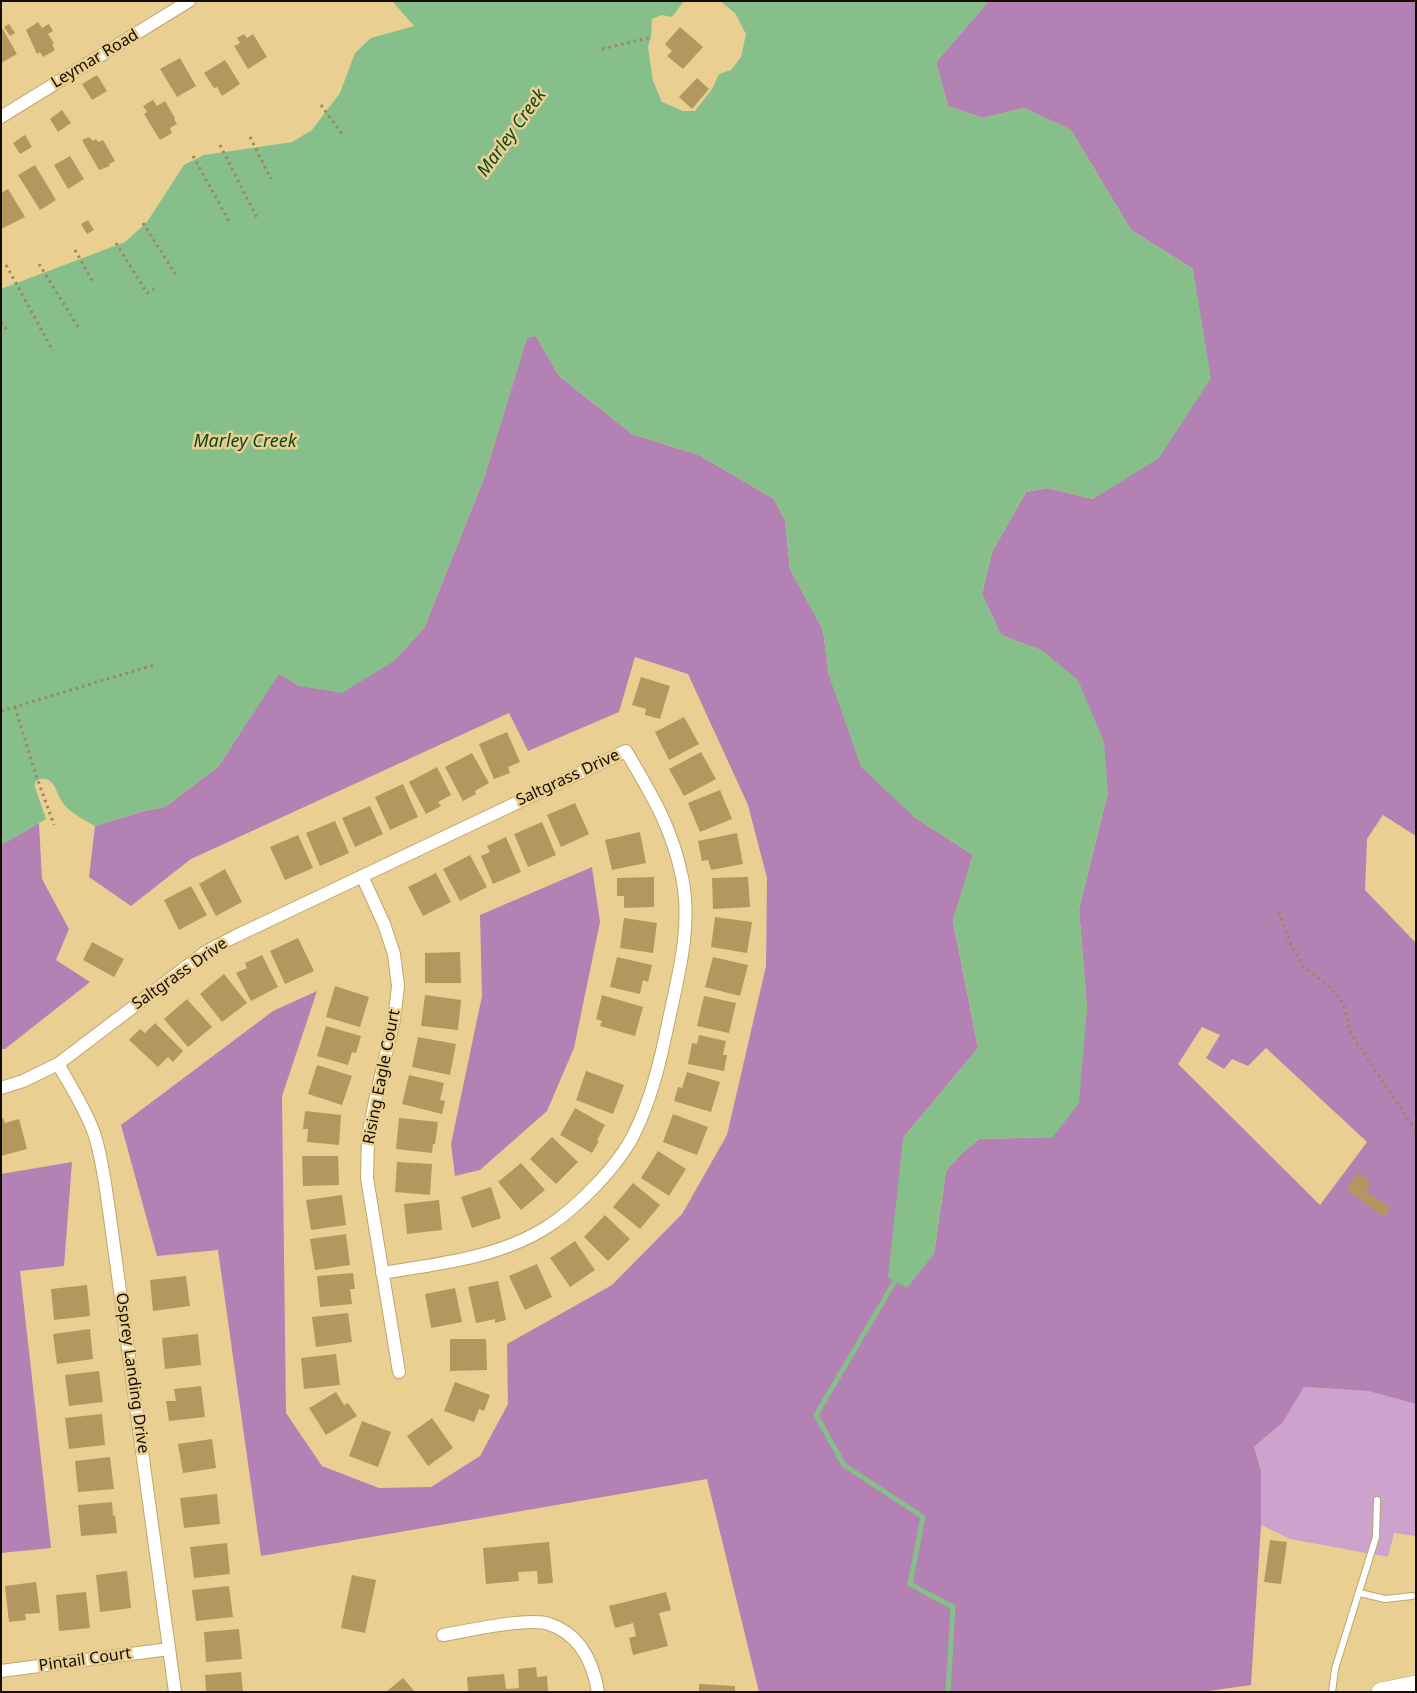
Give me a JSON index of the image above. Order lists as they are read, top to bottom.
{
  "streets": {
    "street": [
      "Leymar Road",
      "Saltgrass Drive",
      "Rising Eagle Court",
      "Osprey Landing Drive",
      "Pintail Court"
    ]
  },
  "crossings": [
    ["Saltgrass Drive", "Rising Eagle Court"],
    ["Saltgrass Drive", "Osprey Landing Drive"],
    ["Osprey Landing Drive", "Pintail Court"]
  ],
  "water": ["Marley Creek"]
}
